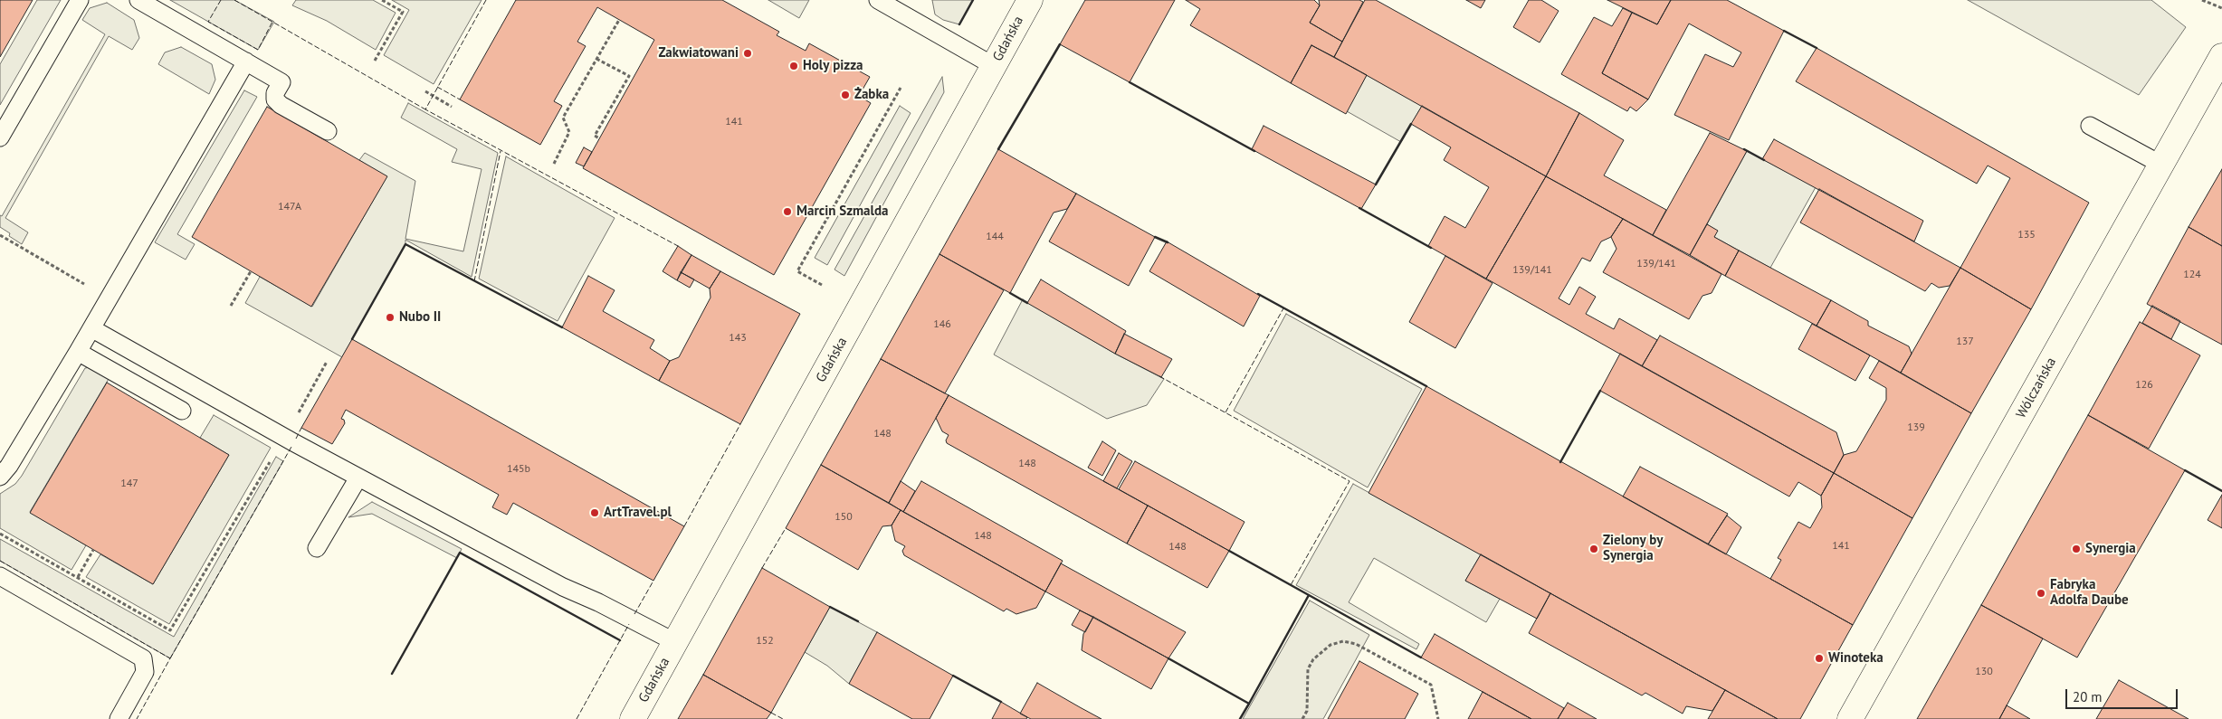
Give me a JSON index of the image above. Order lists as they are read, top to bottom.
{
  "streets": {
    "street": ["Gdańska", "Wólczańska"]
  },
  "places": [
    "Zakwiatowani",
    "Holy pizza",
    "Żabka",
    "Marcin Szmalda",
    "Nubo II",
    "ArtTravel.pl",
    "Zielony by Synergia",
    "Synergia",
    "Fabryka Adolfa Daube",
    "Winoteka"
  ],
  "house_numbers": [
    "141",
    "147A",
    "135",
    "144",
    "139/141",
    "139/141",
    "124",
    "146",
    "143",
    "137",
    "126",
    "139",
    "148",
    "148",
    "145b",
    "147",
    "150",
    "148",
    "141",
    "148",
    "152",
    "130"
  ],
  "scale_bar": "20 m"
}
